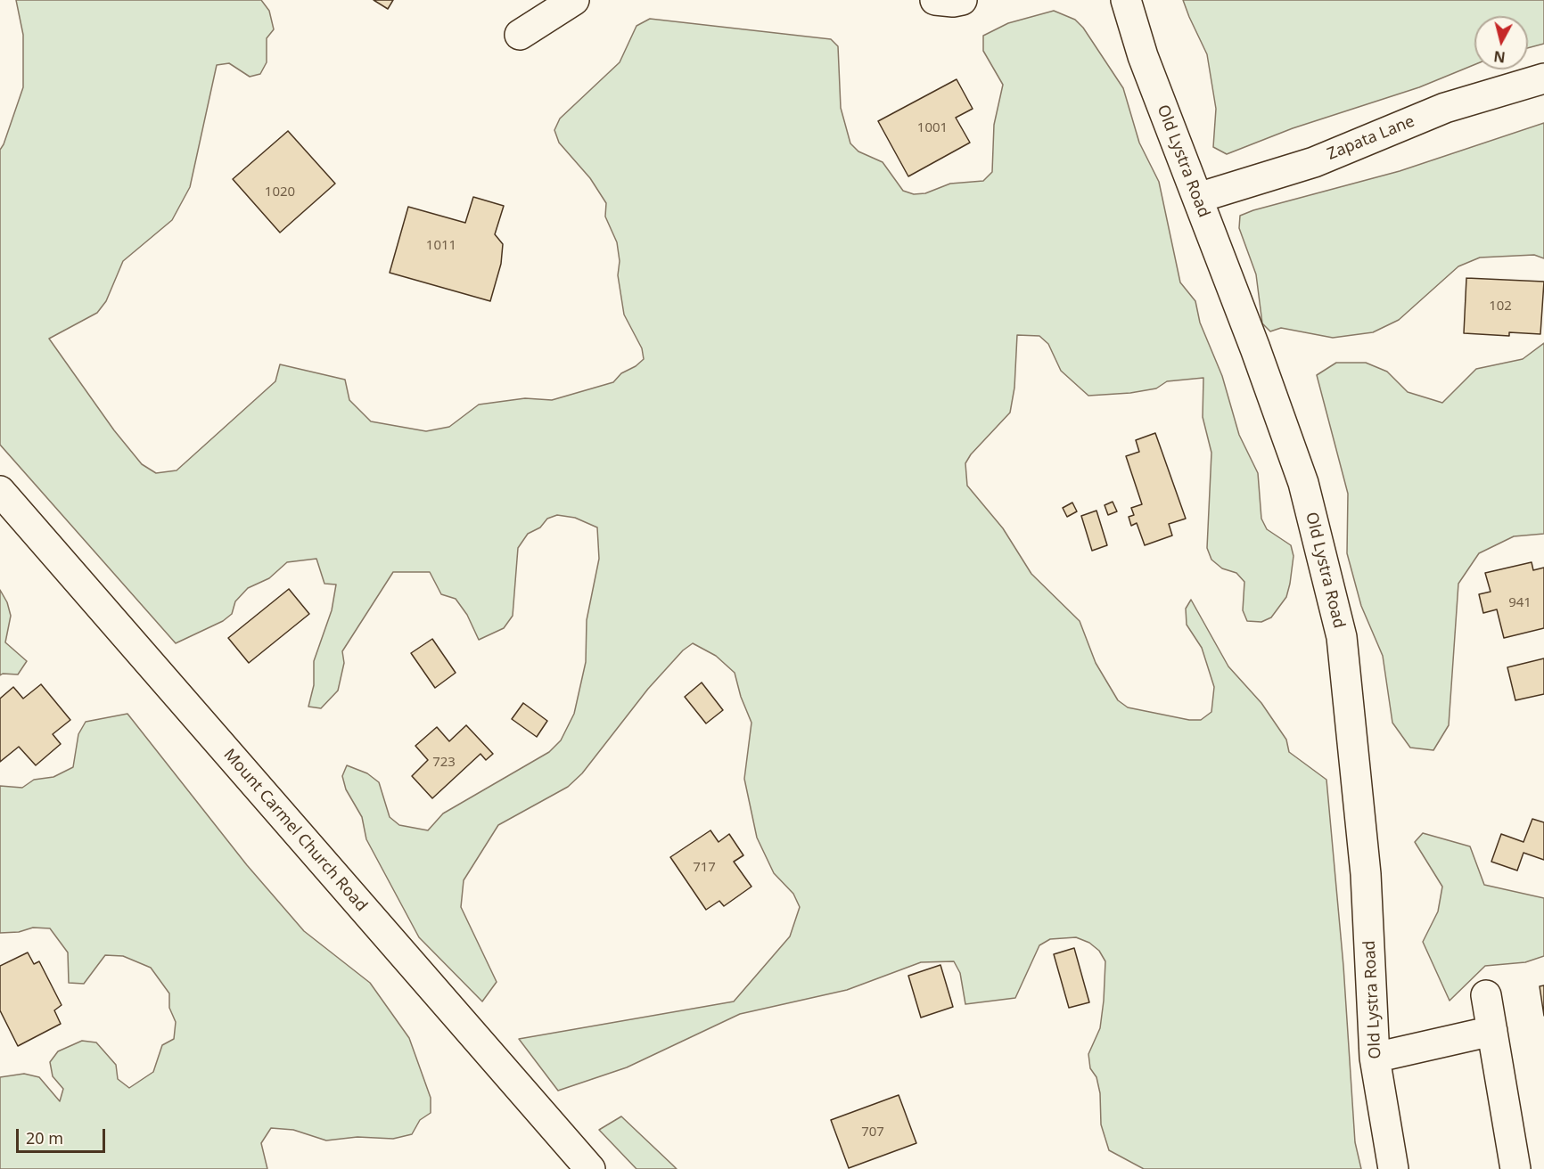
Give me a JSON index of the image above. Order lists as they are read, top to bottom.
{
  "streets": {
    "street": ["Zapata Lane", "Old Lystra Road", "Mount Carmel Church Road"]
  },
  "crossings": [
    ["Zapata Lane", "Old Lystra Road"]
  ],
  "house_numbers": [
    "1001",
    "1020",
    "1011",
    "102",
    "941",
    "723",
    "717",
    "707"
  ],
  "scale_bar": "20 m",
  "north": "bottom"
}
